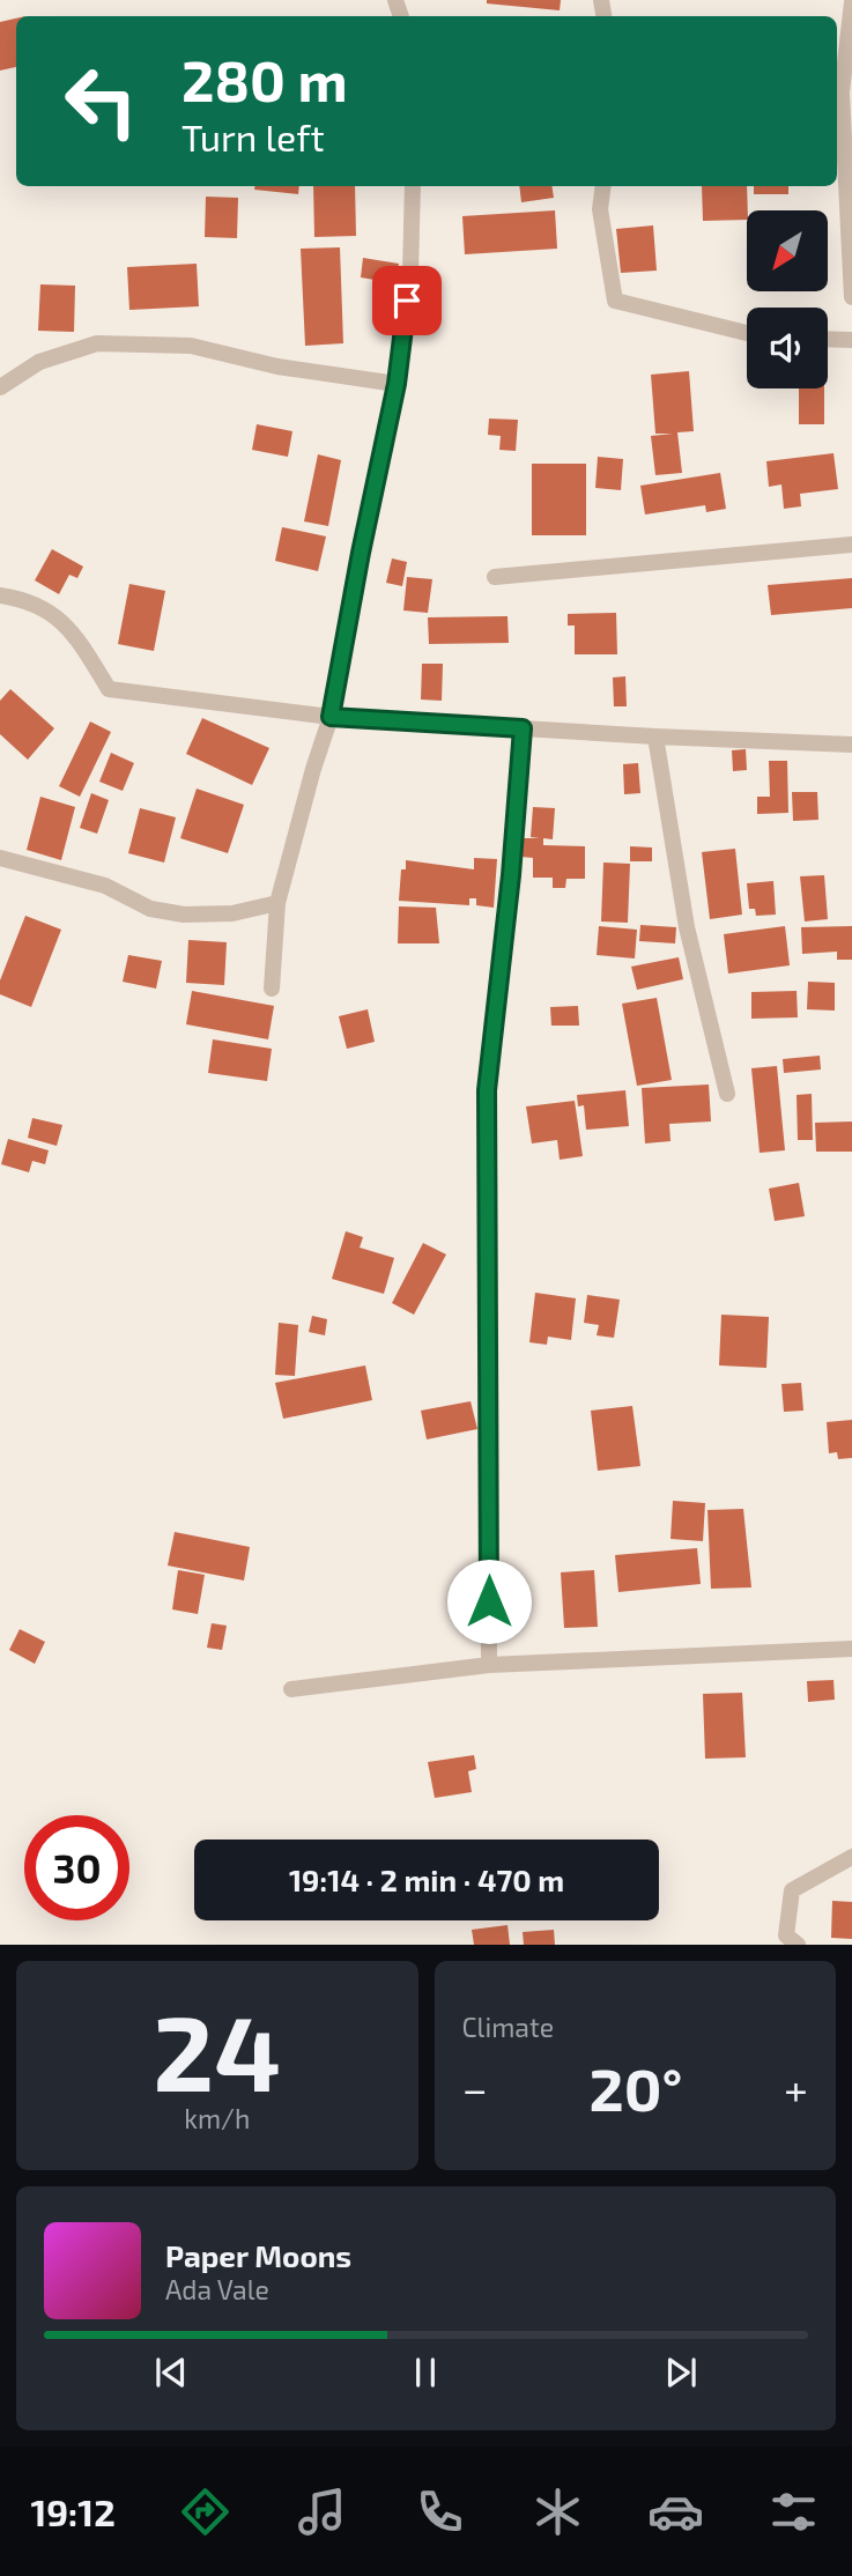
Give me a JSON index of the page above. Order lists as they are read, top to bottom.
{
  "north": "bottom left",
  "page": {
    "turn": ["280 m", "Turn left"],
    "limit": "30",
    "trip": "19:14 · 2 min · 470 m",
    "tile": [
      ["24", "km/h"],
      "Climate"
    ],
    "heat": ["−", "20°", "+"],
    "song": ["Paper Moons", "Ada Vale"],
    "tabs": "19:12"
  }
}
